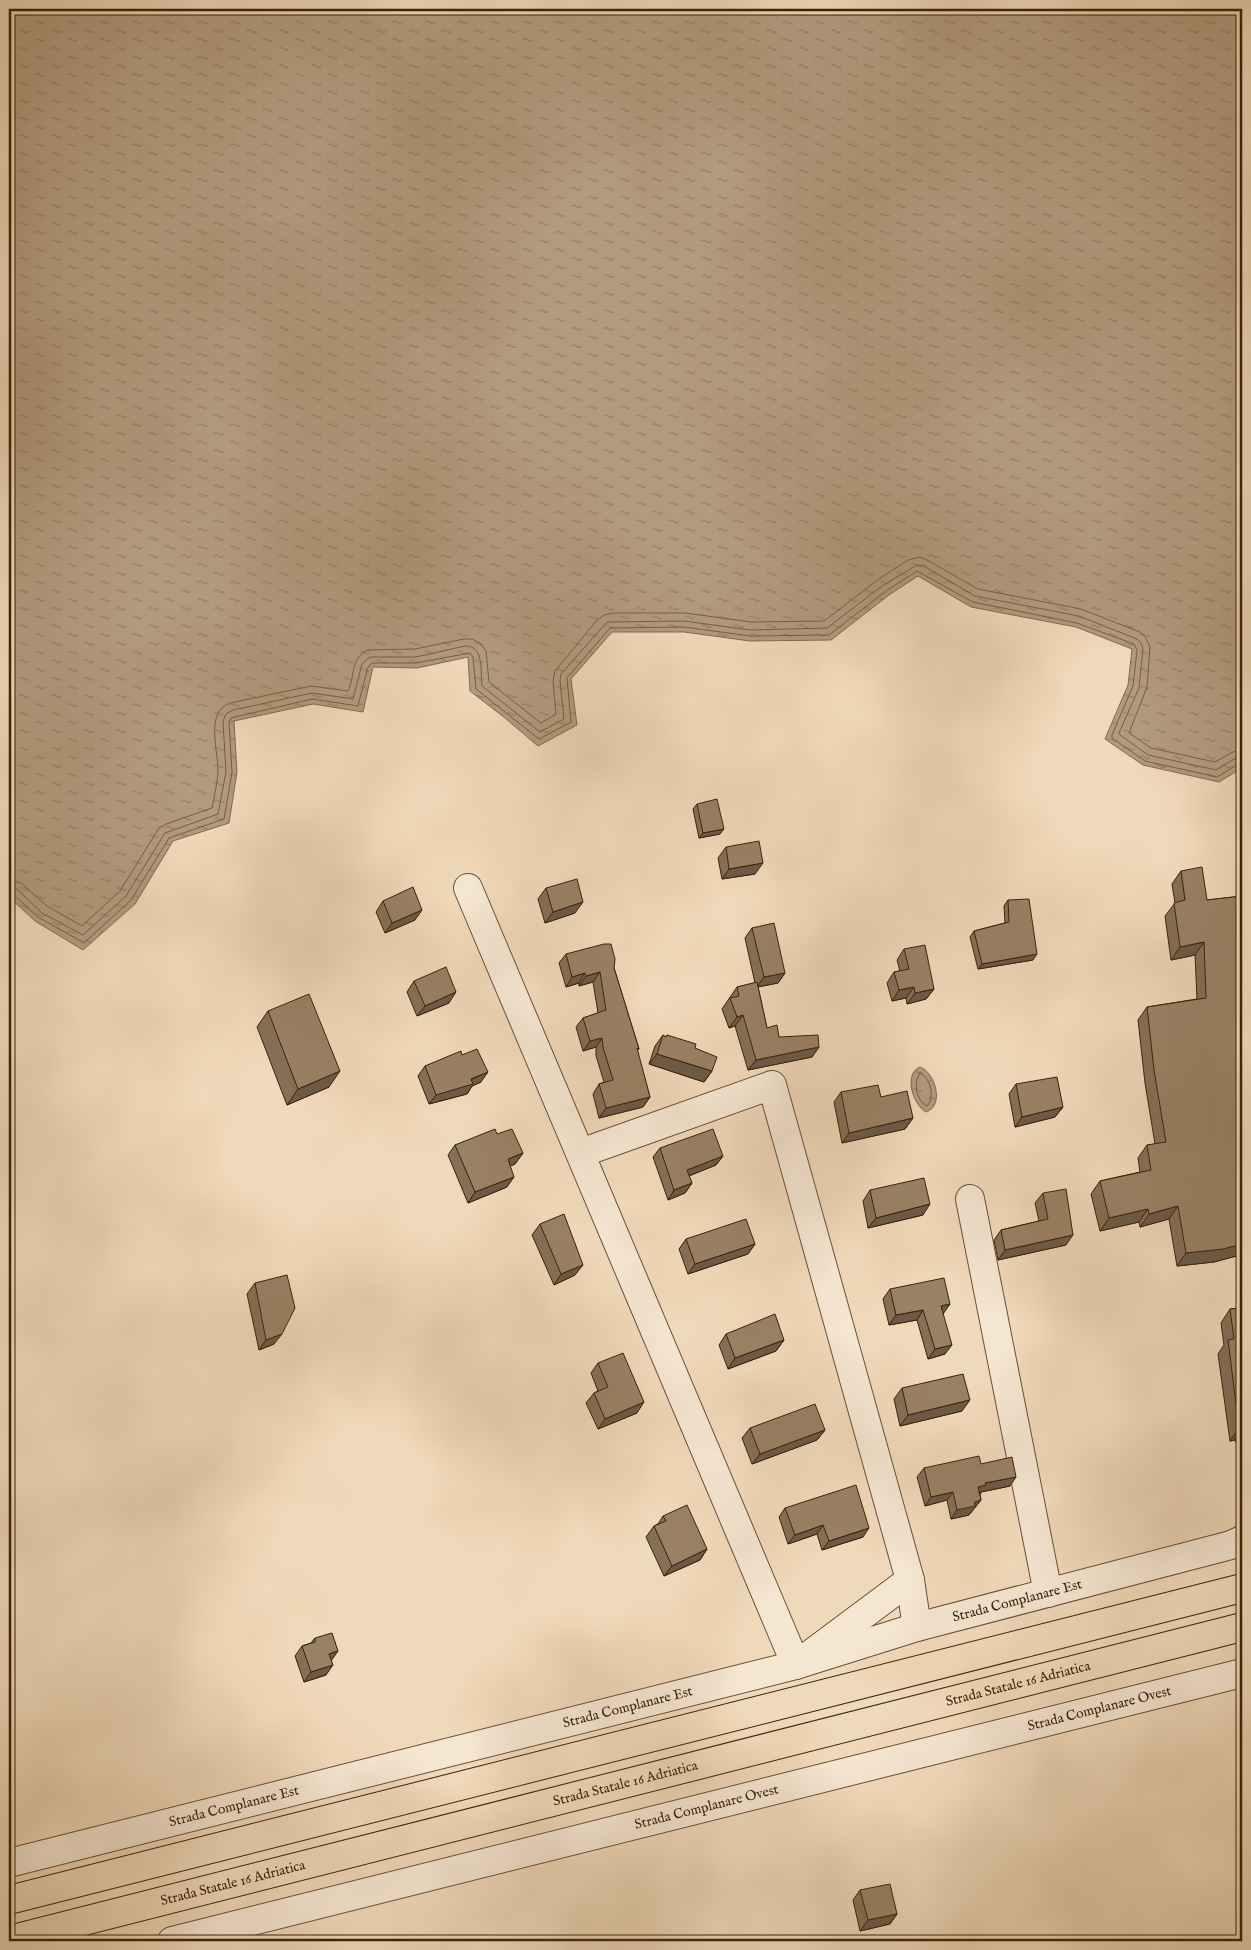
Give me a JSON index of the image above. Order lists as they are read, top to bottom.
{
  "streets": {
    "highway": ["Strada Statale 16 Adriatica"],
    "street": ["Strada Complanare Est", "Strada Complanare Ovest"]
  }
}
